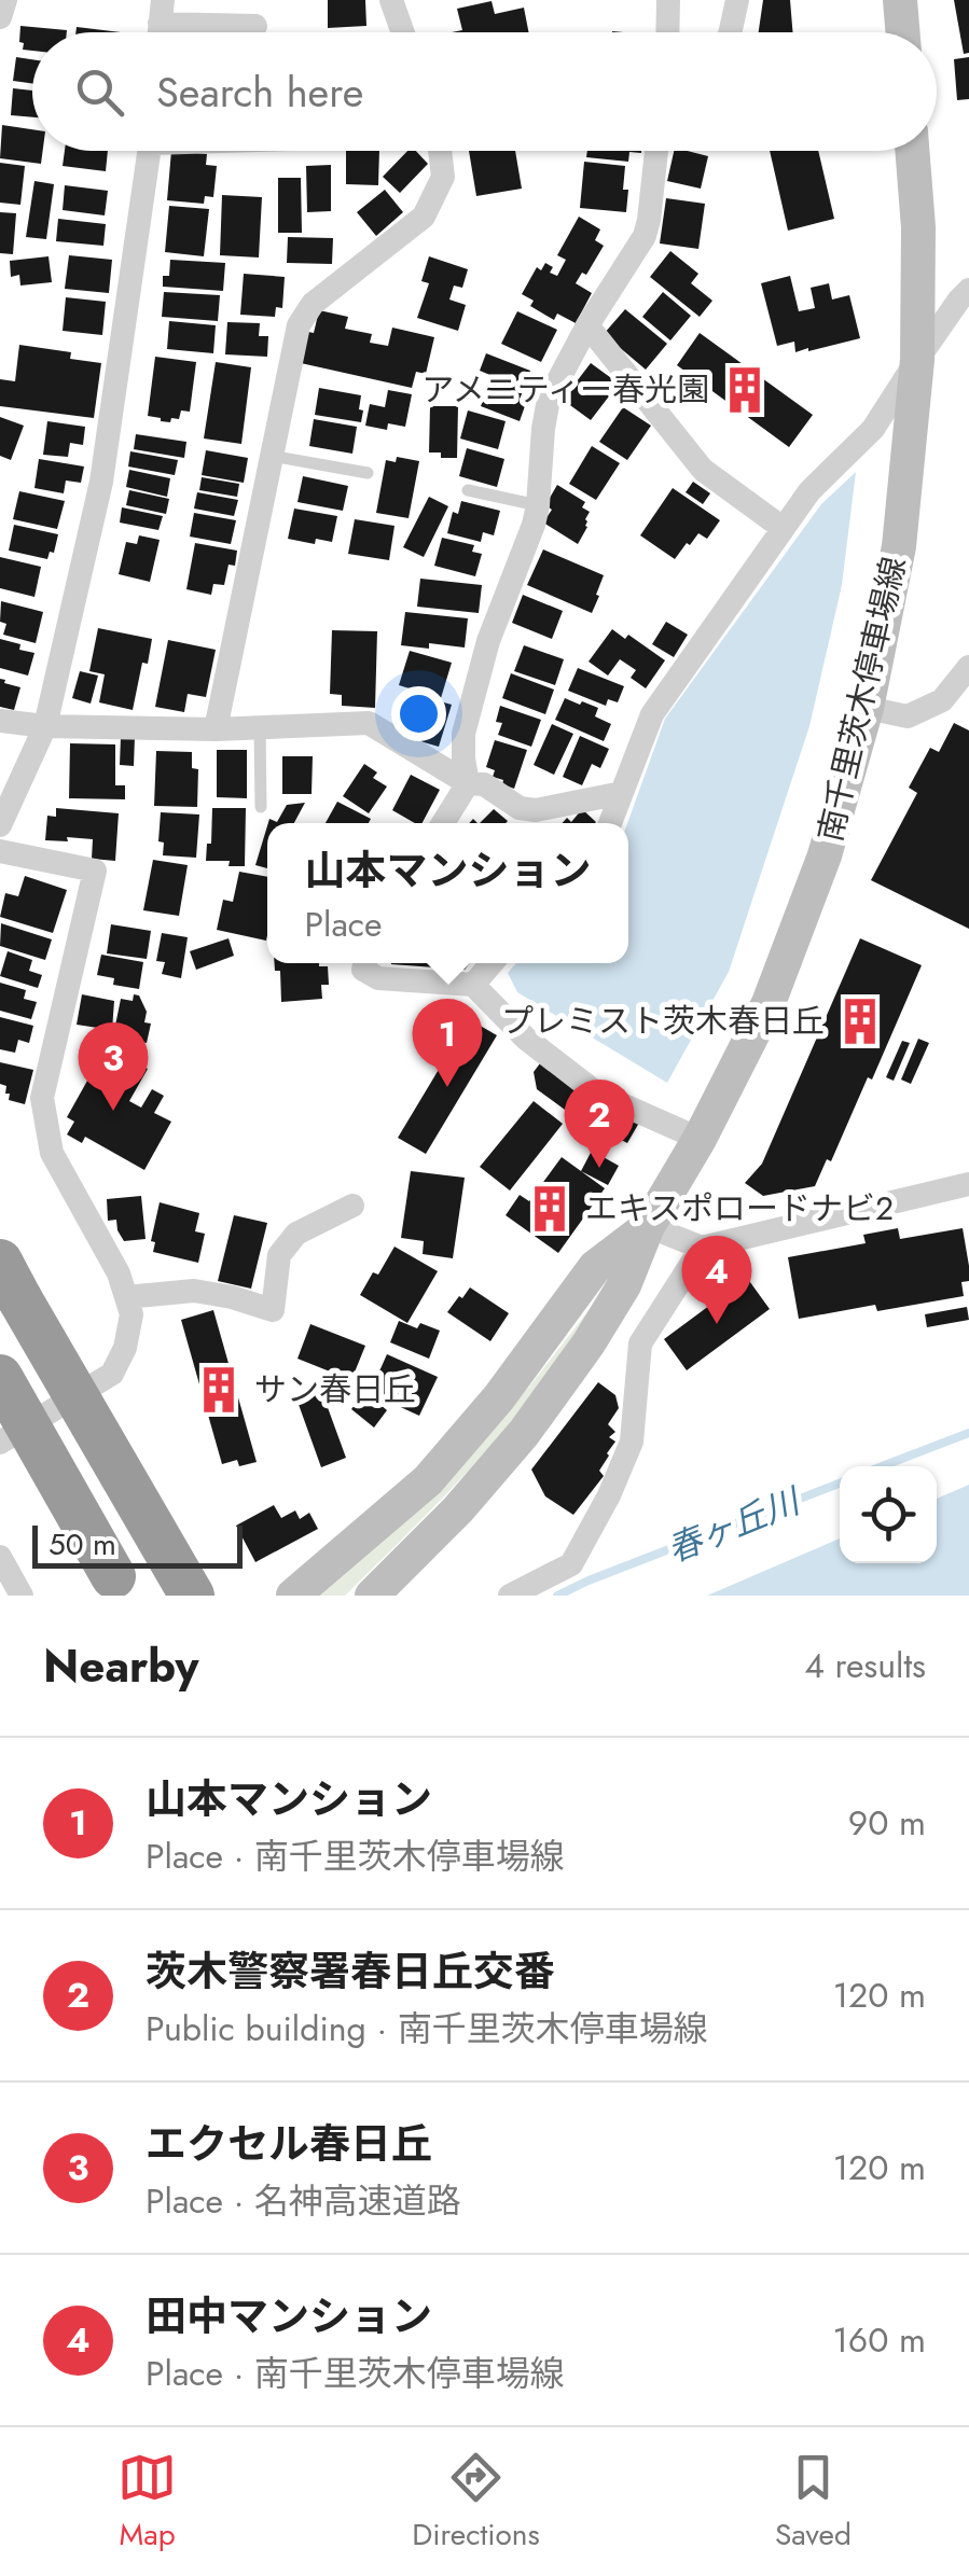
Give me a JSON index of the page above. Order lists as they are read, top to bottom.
{
  "streets": {
    "main road": ["南千里茨木停車場線"]
  },
  "water": ["春ヶ丘川"],
  "places": {
    "building": [
      "アメニティー春光園",
      "プレミスト茨木春日丘",
      "エキスポロードナビ2",
      "サン春日丘"
    ]
  },
  "scale_bar": "50 m",
  "page": {
    "search": "Search here",
    "popup": ["山本マンション", "Place"],
    "pins": [
      "1",
      "3",
      "2",
      "4"
    ],
    "scale": "50 m",
    "heading": ["Nearby", "4 results"],
    "list": [
      {
        "mark": "1",
        "name": "山本マンション",
        "note": "Place · 南千里茨木停車場線",
        "value": "90 m"
      },
      {
        "mark": "2",
        "name": "茨木警察署春日丘交番",
        "note": "Public building · 南千里茨木停車場線",
        "value": "120 m"
      },
      {
        "mark": "3",
        "name": "エクセル春日丘",
        "note": "Place · 名神高速道路",
        "value": "120 m"
      },
      {
        "mark": "4",
        "name": "田中マンション",
        "note": "Place · 南千里茨木停車場線",
        "value": "160 m"
      }
    ],
    "nav": ["Map", "Directions", "Saved"]
  }
}
